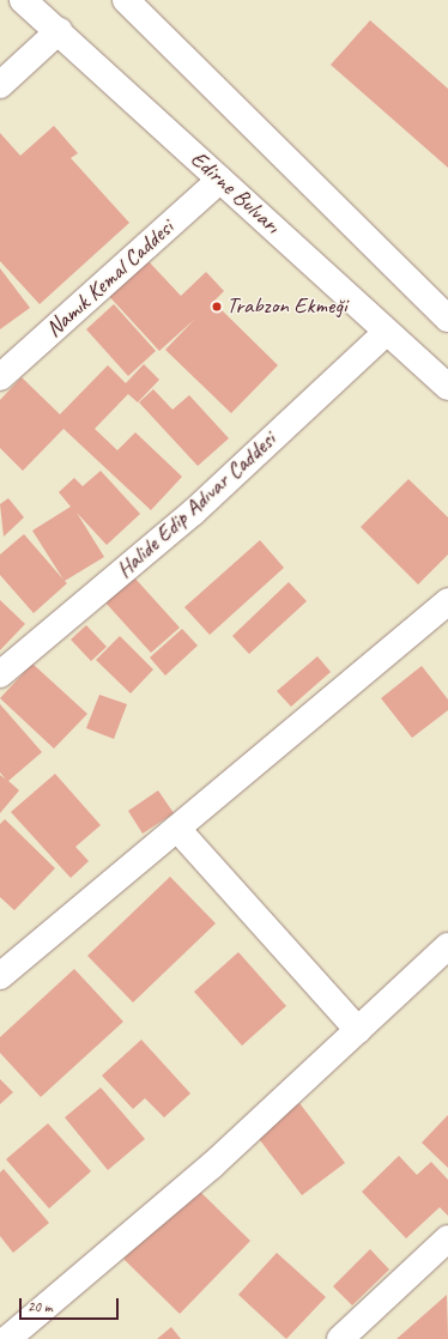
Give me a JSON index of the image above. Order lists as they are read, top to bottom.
{
  "streets": {
    "main road": ["Edirne Bulvarı", "Namık Kemal Caddesi", "Halide Edip Adıvar Caddesi"]
  },
  "crossings": [
    ["Edirne Bulvarı", "Namık Kemal Caddesi"],
    ["Edirne Bulvarı", "Halide Edip Adıvar Caddesi"]
  ],
  "places": ["Trabzon Ekmeği"],
  "scale_bar": "20 m"
}
